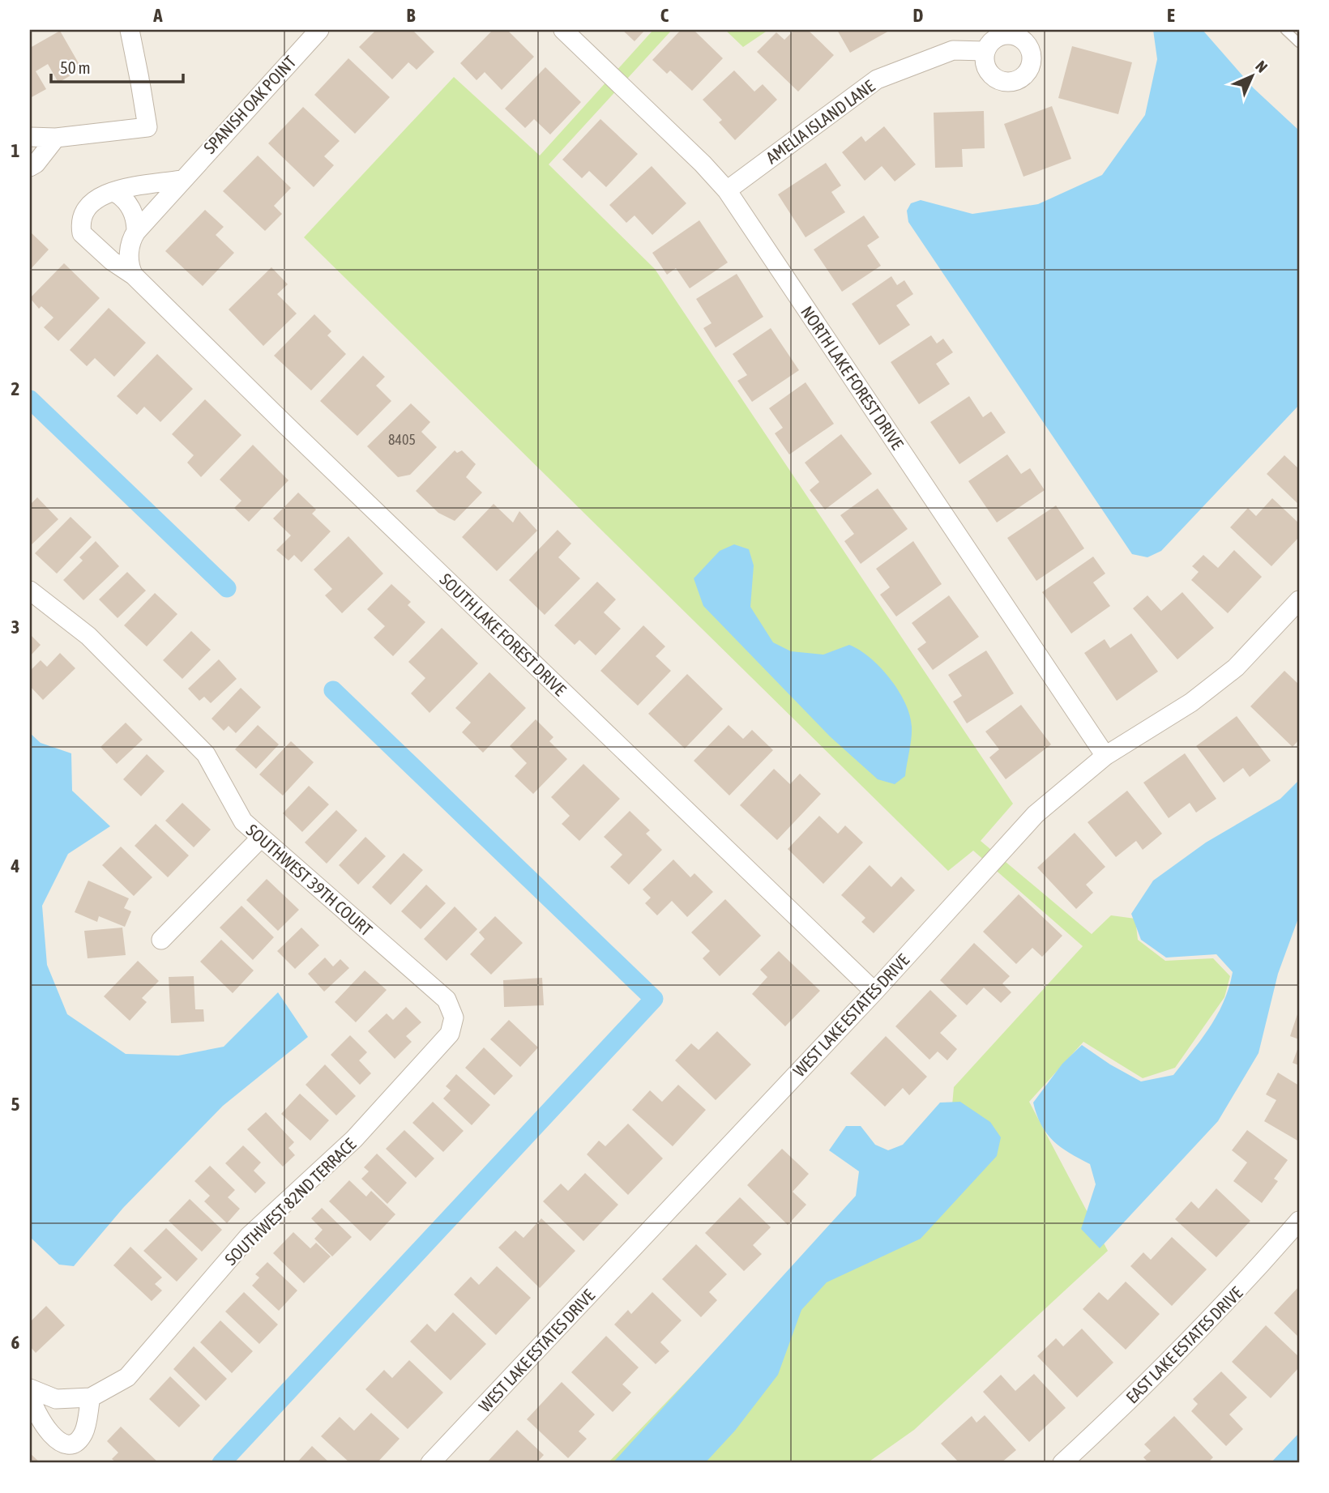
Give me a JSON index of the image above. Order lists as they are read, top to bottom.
{
  "streets": {
    "street": [
      "SPANISH OAK POINT",
      "AMELIA ISLAND LANE",
      "NORTH LAKE FOREST DRIVE",
      "SOUTH LAKE FOREST DRIVE",
      "SOUTHWEST 39TH COURT",
      "WEST LAKE ESTATES DRIVE",
      "SOUTHWEST 82ND TERRACE",
      "EAST LAKE ESTATES DRIVE"
    ]
  },
  "crossings": [
    ["SPANISH OAK POINT", "SOUTH LAKE FOREST DRIVE"],
    ["AMELIA ISLAND LANE", "NORTH LAKE FOREST DRIVE"],
    ["NORTH LAKE FOREST DRIVE", "WEST LAKE ESTATES DRIVE"],
    ["SOUTH LAKE FOREST DRIVE", "WEST LAKE ESTATES DRIVE"],
    ["SOUTHWEST 39TH COURT", "SOUTHWEST 82ND TERRACE"]
  ],
  "house_numbers": ["8405"],
  "scale_bar": "50 m",
  "north": "top right",
  "grid": {
    "columns": [
      "A",
      "B",
      "C",
      "D",
      "E"
    ],
    "rows": [
      "1",
      "2",
      "3",
      "4",
      "5",
      "6"
    ]
  }
}
